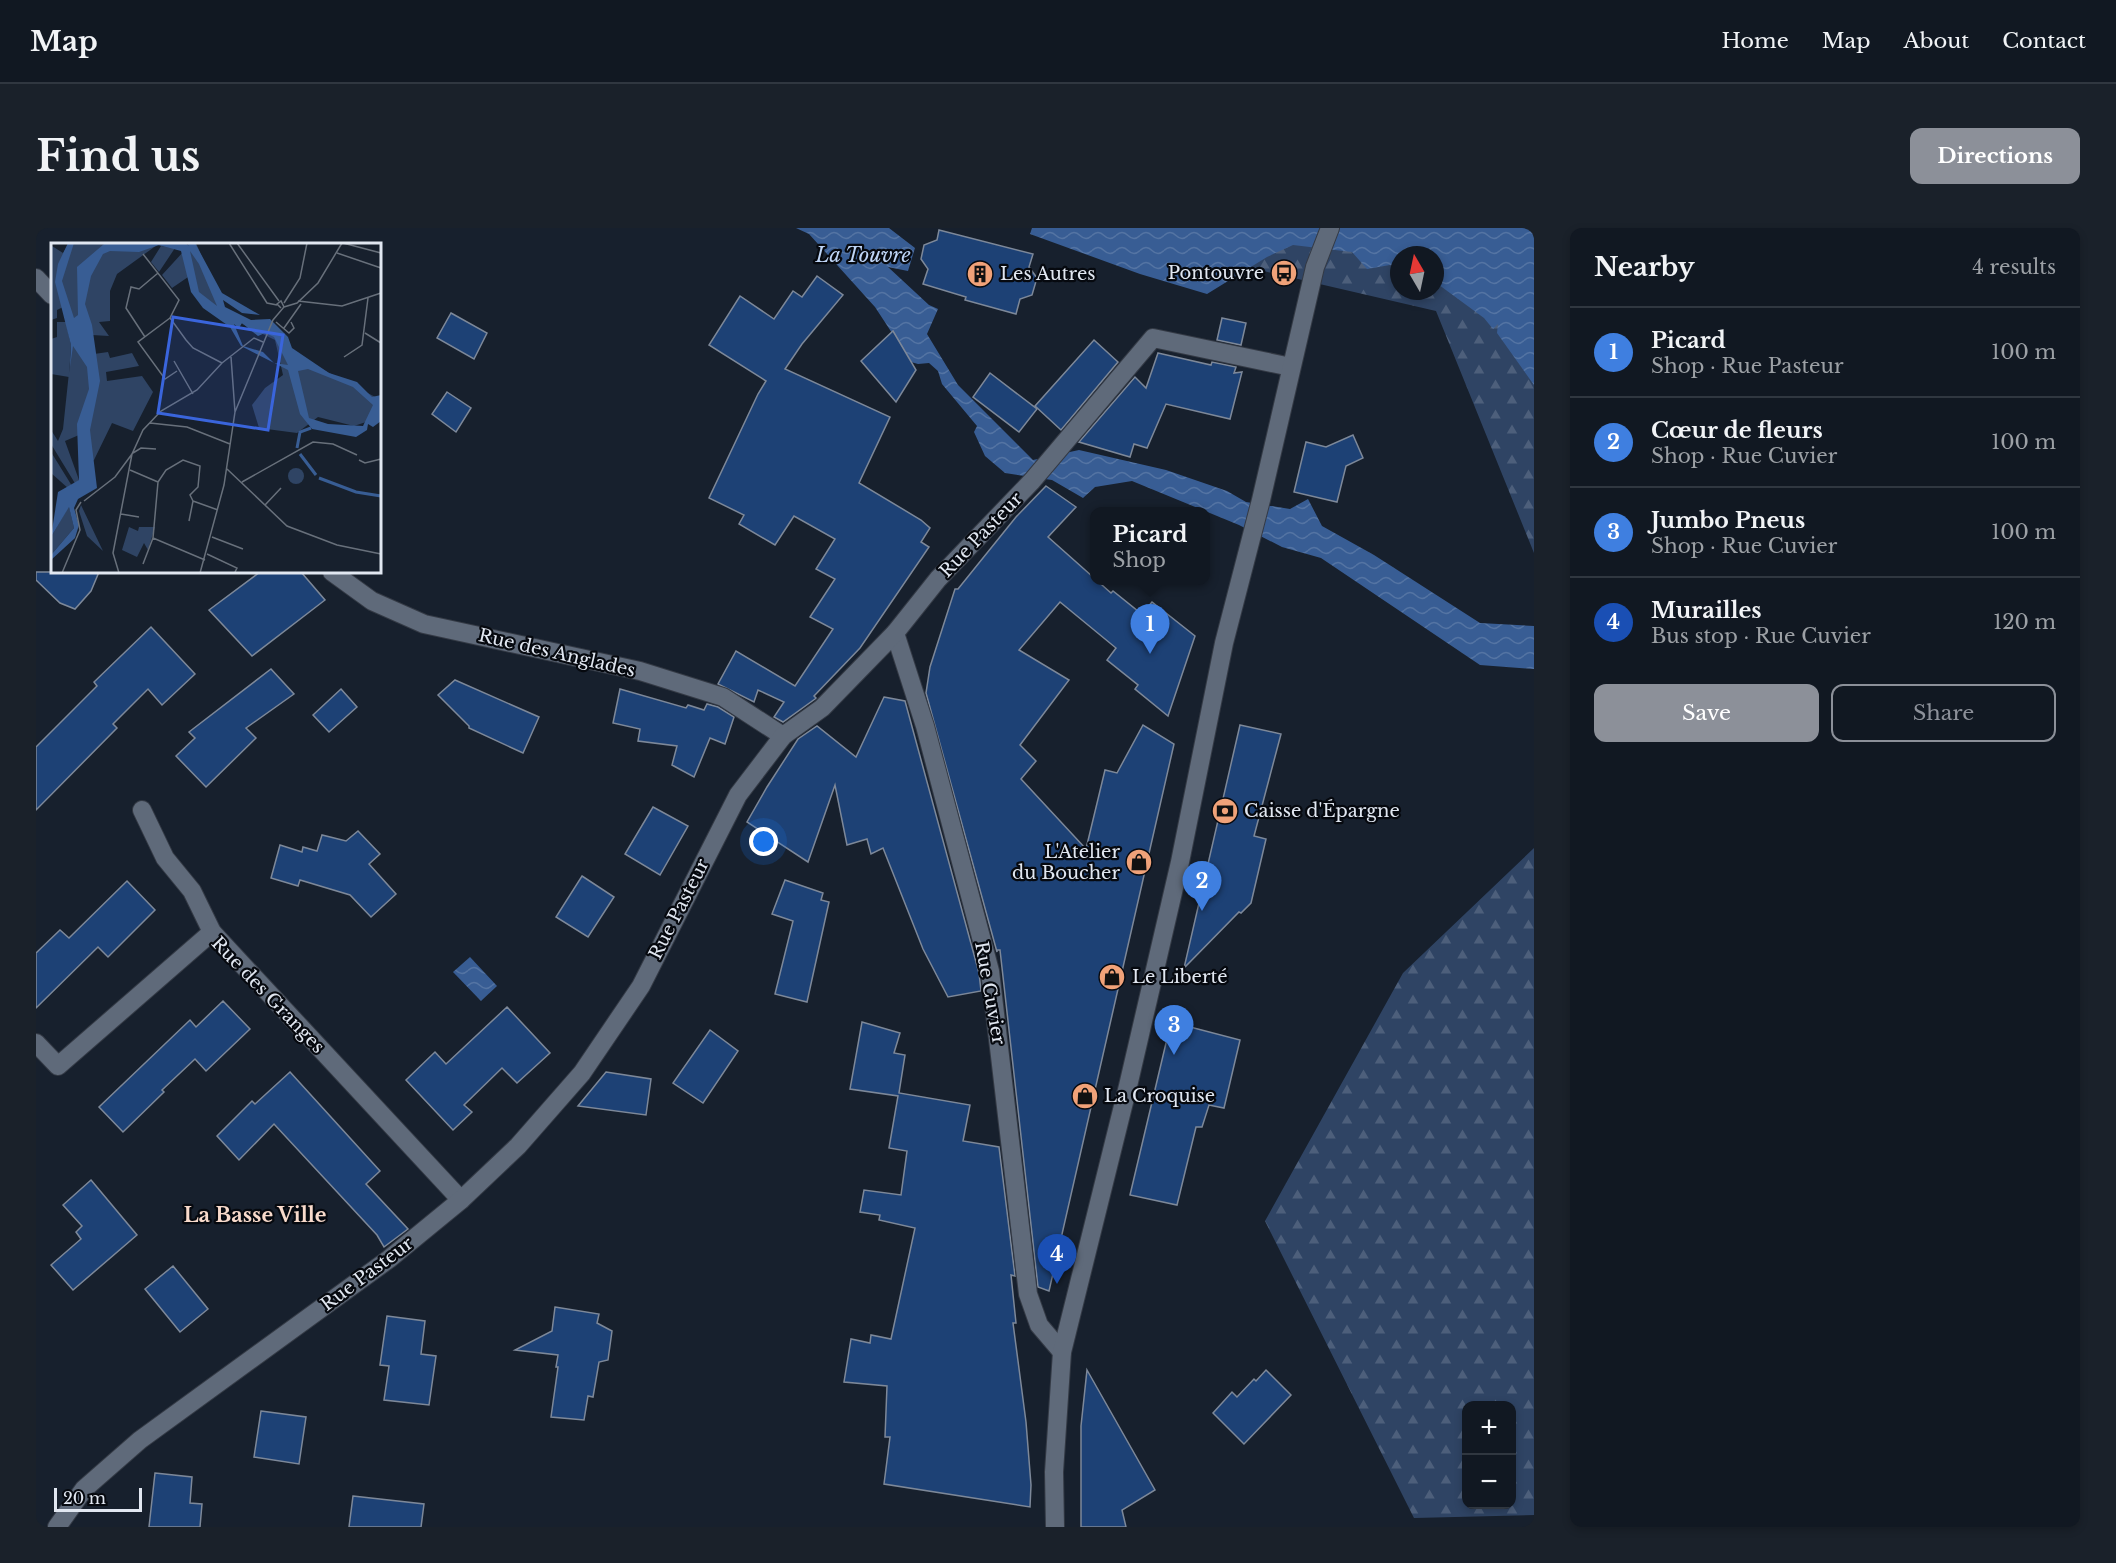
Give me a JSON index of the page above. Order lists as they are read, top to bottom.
{
  "streets": {
    "street": [
      "Rue Pasteur",
      "Rue des Anglades",
      "Rue Cuvier",
      "Rue des Granges"
    ]
  },
  "crossings": [
    ["Rue Pasteur", "Rue des Anglades"],
    ["Rue Pasteur", "Rue Cuvier"],
    ["Rue Pasteur", "Rue des Granges"]
  ],
  "districts": ["La Basse Ville"],
  "water": ["La Touvre"],
  "places": {
    "bus stop": ["Pontouvre"],
    "building": ["Les Autres"],
    "bank": ["Caisse d'Épargne"],
    "shop": ["L'Atelier du Boucher", "Le Liberté", "La Croquise"]
  },
  "scale_bar": "20 m",
  "north": "top",
  "page": {
    "header": "Map",
    "nav": [
      "Home",
      "Map",
      "About",
      "Contact"
    ],
    "buttons": [
      "Directions",
      ["Save", "Share"]
    ],
    "title": "Find us",
    "heading": ["Nearby", "4 results"],
    "list": [
      {
        "mark": "1",
        "name": "Picard",
        "note": "Shop · Rue Pasteur",
        "value": "100 m"
      },
      {
        "mark": "2",
        "name": "Cœur de fleurs",
        "note": "Shop · Rue Cuvier",
        "value": "100 m"
      },
      {
        "mark": "3",
        "name": "Jumbo Pneus",
        "note": "Shop · Rue Cuvier",
        "value": "100 m"
      },
      {
        "mark": "4",
        "name": "Murailles",
        "note": "Bus stop · Rue Cuvier",
        "value": "120 m"
      }
    ],
    "popup": ["Picard", "Shop"],
    "pins": [
      "1",
      "2",
      "3",
      "4"
    ],
    "map_buttons": ["+", "−"],
    "scale": "20 m"
  }
}
